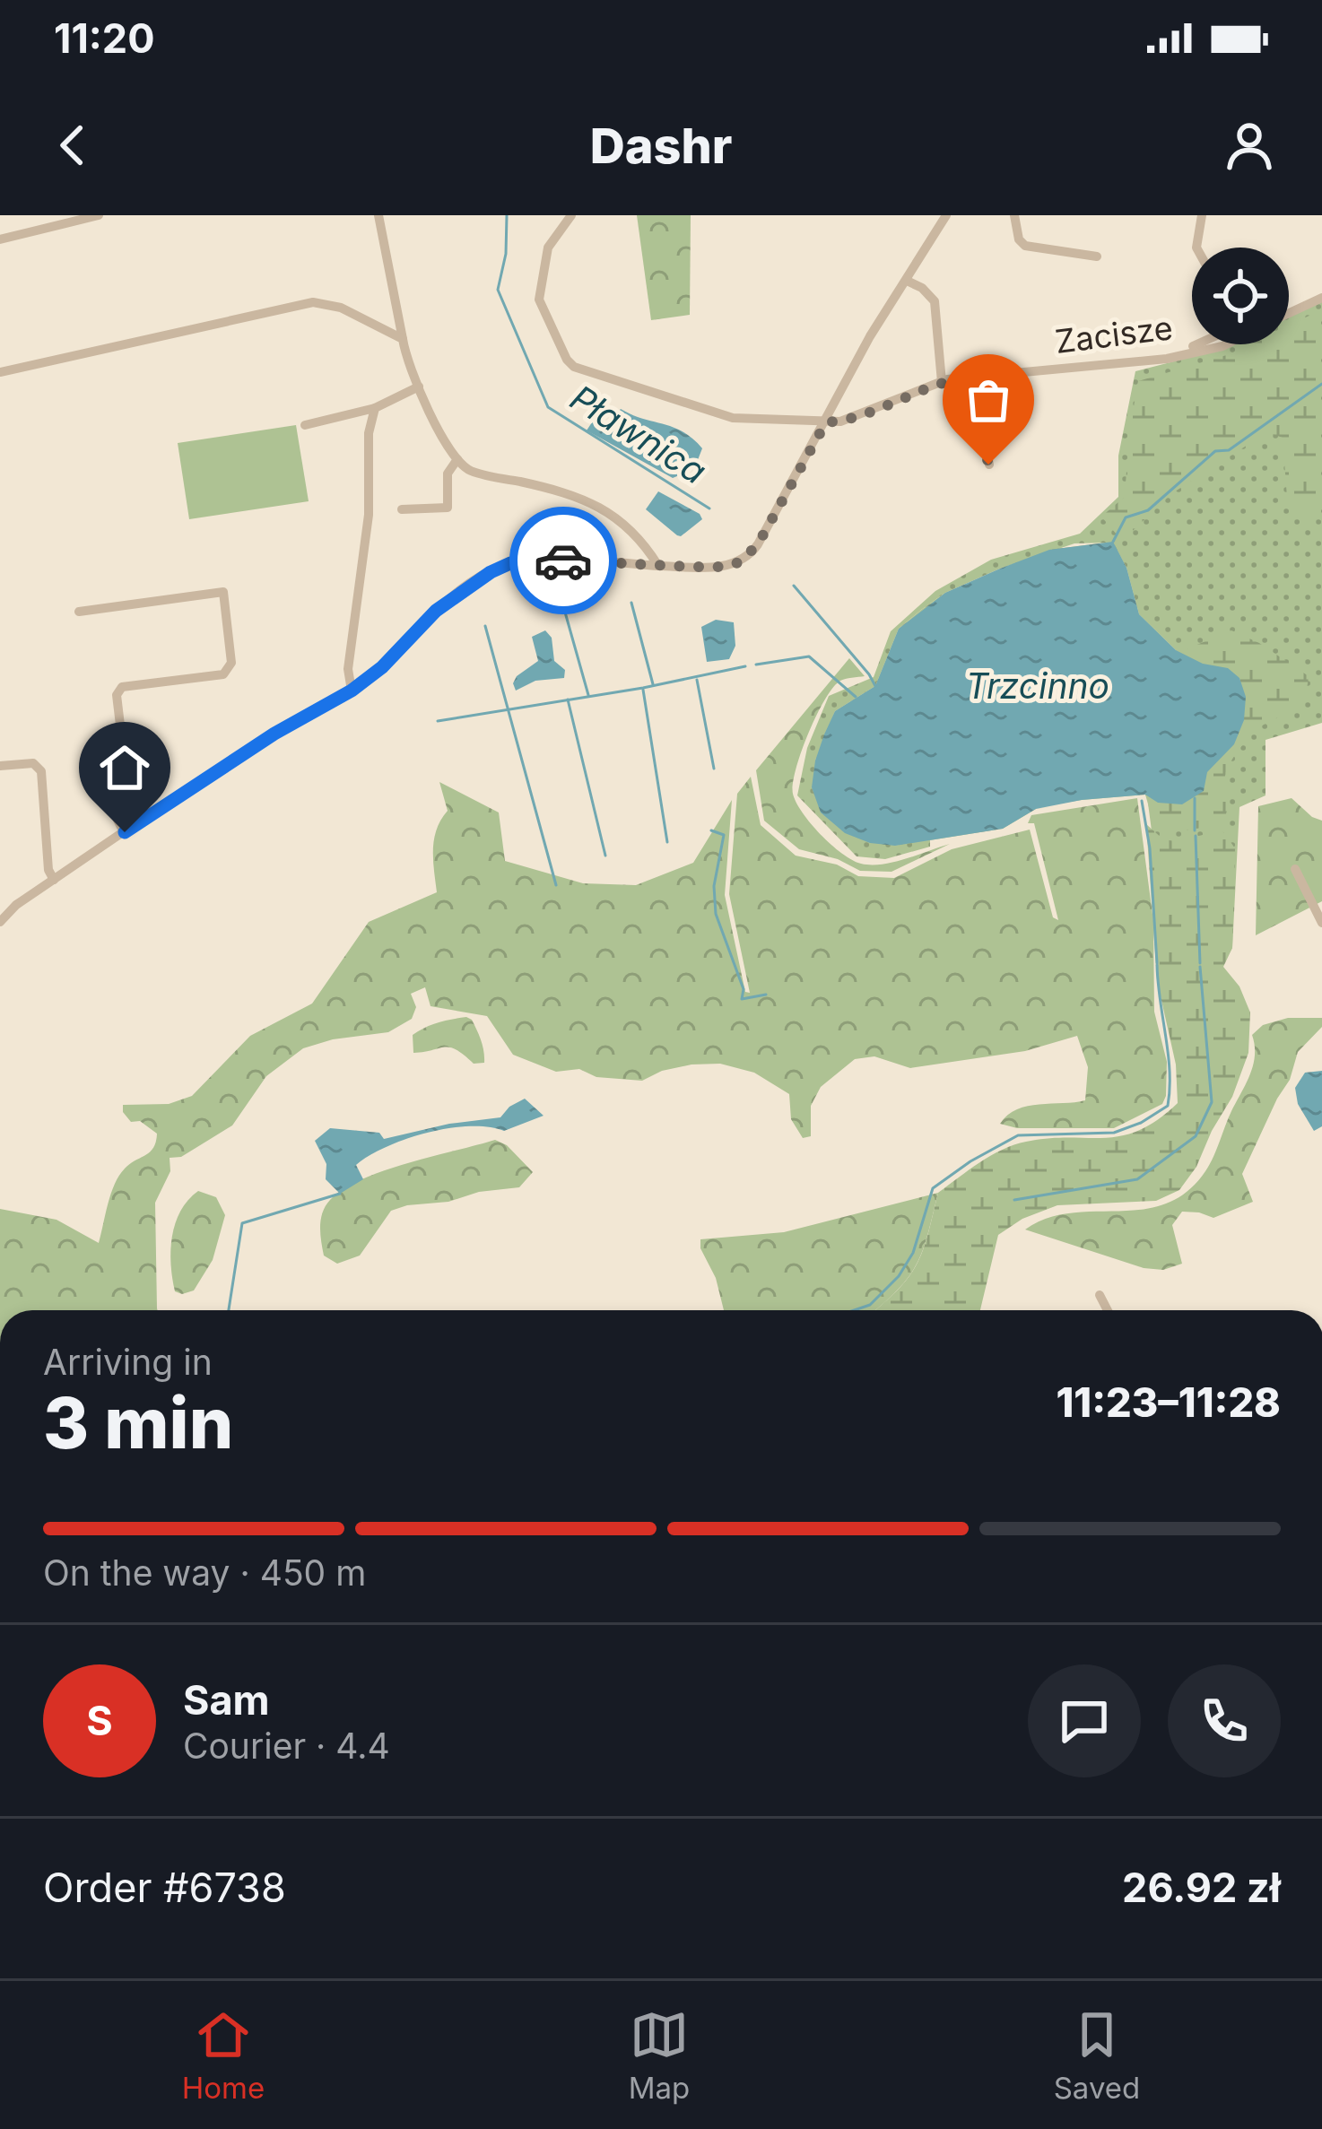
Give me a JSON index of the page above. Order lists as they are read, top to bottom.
{
  "streets": {
    "street": ["Zacisze"]
  },
  "water": ["Pławnica", "Trzcinno"],
  "page": {
    "status": "11:20",
    "header": "Dashr",
    "heading": ["3 min", "Arriving in", "11:23–11:28"],
    "panel": [
      "Sam",
      "Courier · 4.4",
      "Order #6738",
      "26.92 zł"
    ],
    "bar": "On the way · 450 m",
    "round": "S",
    "tabs": ["Home", "Map", "Saved"]
  }
}
